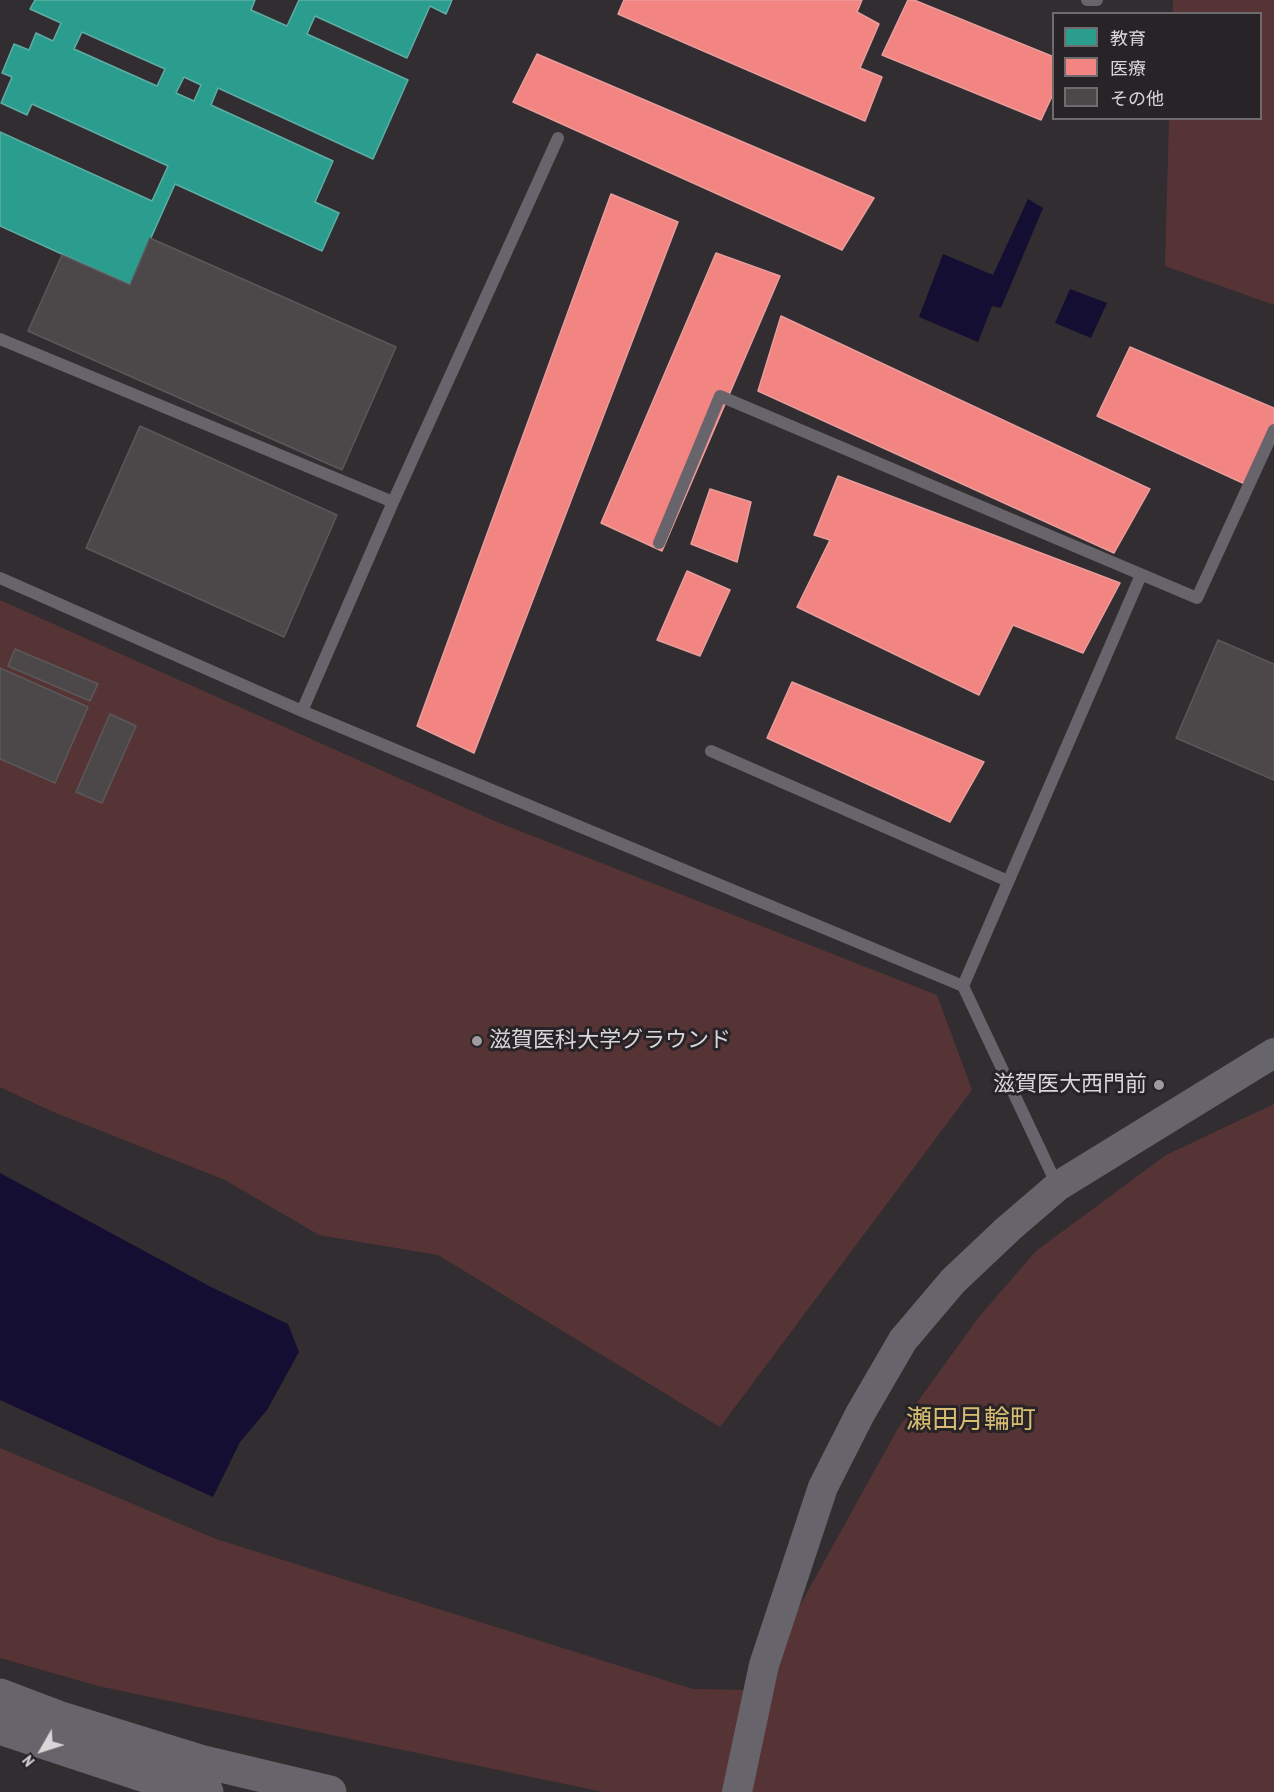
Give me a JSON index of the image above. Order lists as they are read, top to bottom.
{
  "districts": ["瀬田月輪町"],
  "places": ["滋賀医科大学グラウンド", "滋賀医大西門前"],
  "legend": ["教育", "医療", "その他"],
  "north": "bottom left"
}
